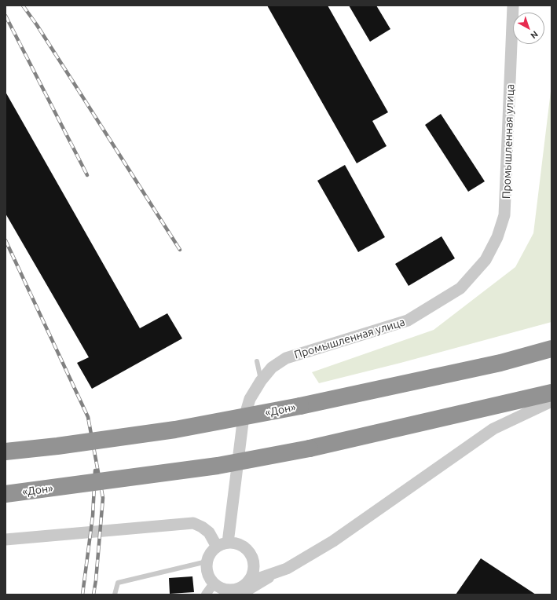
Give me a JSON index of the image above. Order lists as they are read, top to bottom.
{
  "streets": {
    "highway": ["«Дон»"],
    "street": ["Промышленная улица"]
  },
  "north": "bottom right"
}
